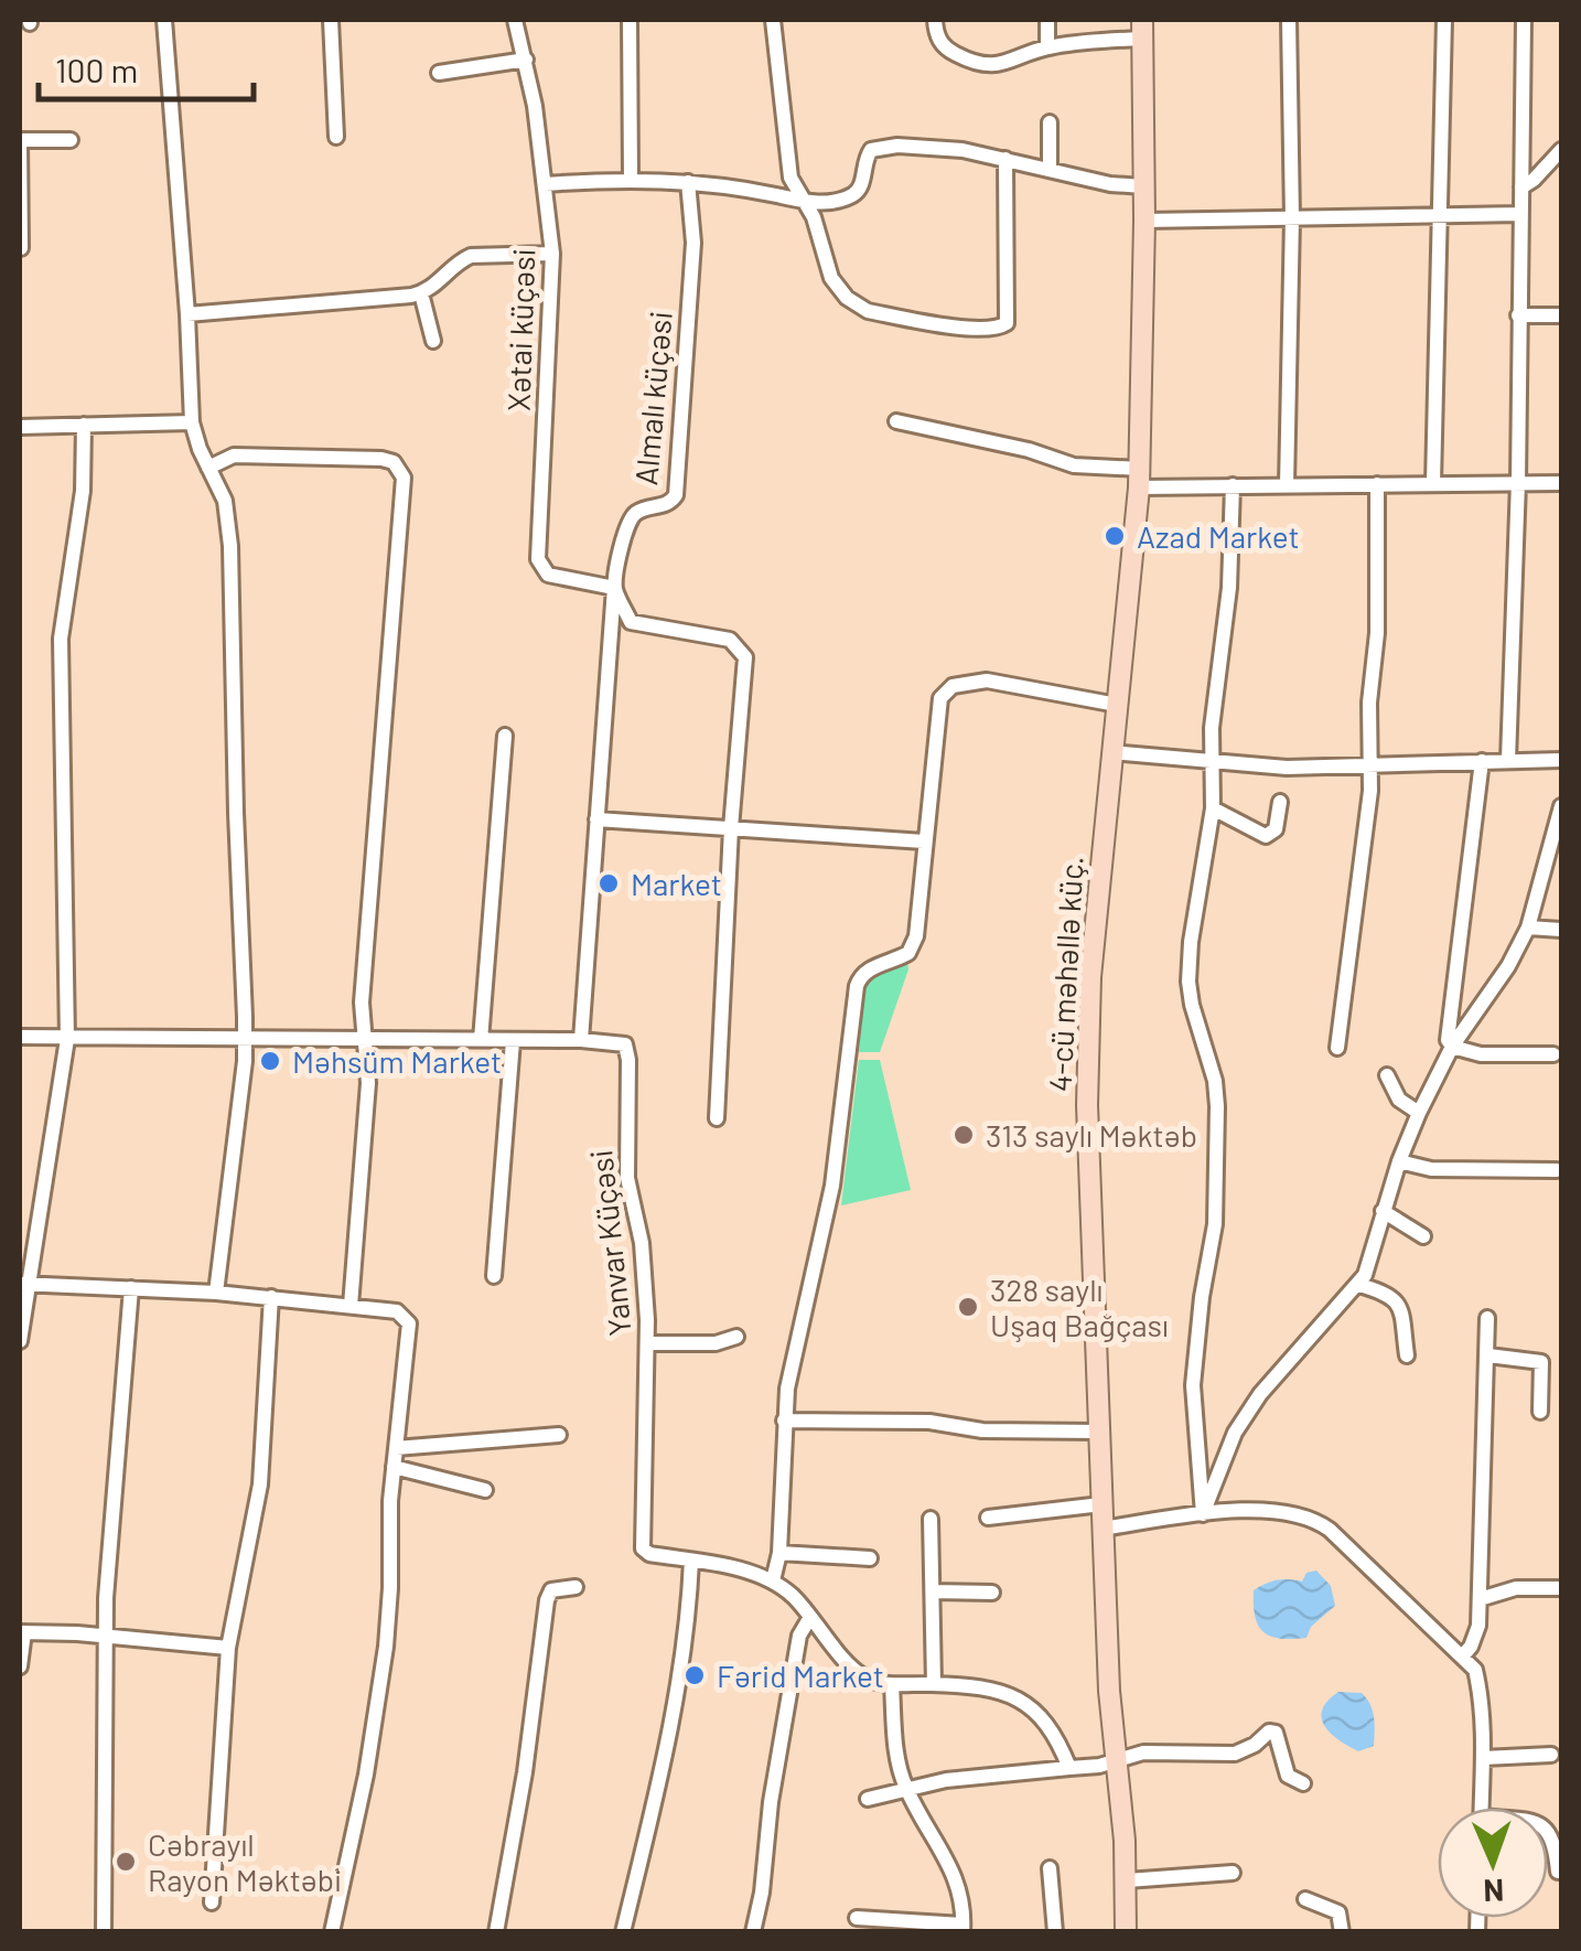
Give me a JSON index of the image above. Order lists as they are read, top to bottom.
{
  "streets": {
    "street": [
      "Xətai küçəsi",
      "Almalı küçəsi",
      "4-cü məhəllə küç.",
      "Yanvar Küçəsi"
    ]
  },
  "crossings": [
    ["Xətai küçəsi", "Almalı küçəsi"]
  ],
  "places": [
    "Azad Market",
    "Market",
    "Məhsüm Market",
    "313 saylı Məktəb",
    "328 saylı Uşaq Bağçası",
    "Fərid Market",
    "Cəbrayıl Rayon Məktəbi"
  ],
  "scale_bar": "100 m",
  "north": "bottom"
}
